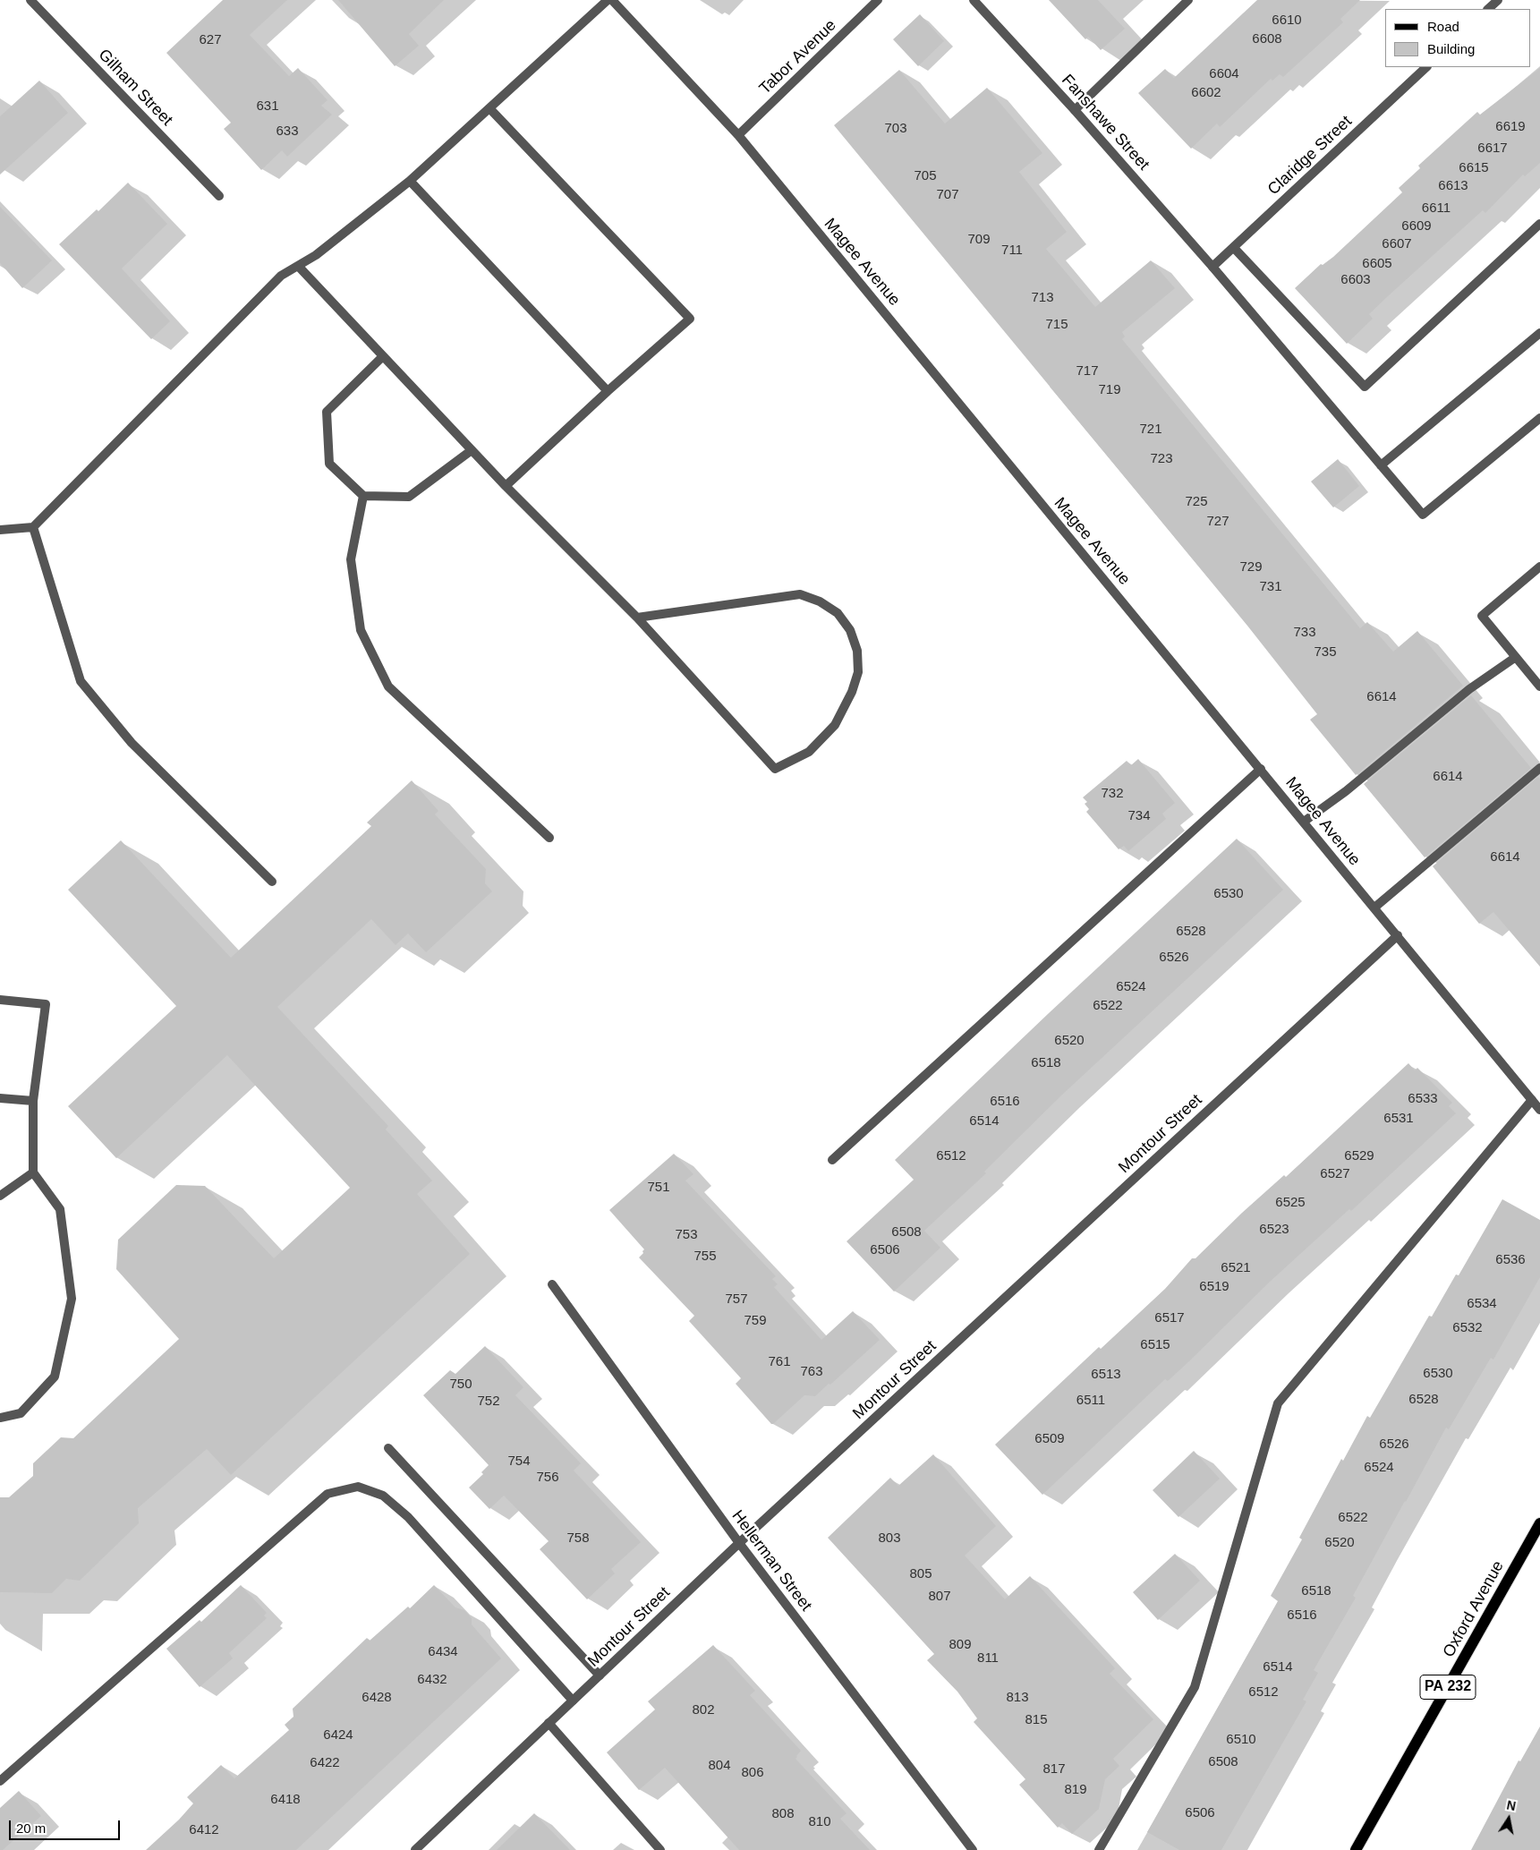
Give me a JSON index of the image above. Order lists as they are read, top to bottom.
{
  "streets": {
    "main road": ["Oxford Avenue", "PA 232"],
    "street": [
      "Tabor Avenue",
      "Gilham Street",
      "Fanshawe Street",
      "Claridge Street",
      "Magee Avenue",
      "Montour Street",
      "Hellerman Street"
    ]
  },
  "crossings": [
    ["Tabor Avenue", "Magee Avenue"],
    ["Fanshawe Street", "Claridge Street"],
    ["Magee Avenue", "Montour Street"],
    ["Montour Street", "Hellerman Street"]
  ],
  "house_numbers": [
    "6610",
    "6608",
    "627",
    "6604",
    "6602",
    "631",
    "6619",
    "703",
    "633",
    "6617",
    "6615",
    "705",
    "6613",
    "707",
    "6611",
    "6609",
    "709",
    "6607",
    "711",
    "6605",
    "6603",
    "713",
    "715",
    "717",
    "719",
    "721",
    "723",
    "725",
    "727",
    "729",
    "731",
    "733",
    "735",
    "6614",
    "6614",
    "732",
    "734",
    "6614",
    "6530",
    "6528",
    "6526",
    "6524",
    "6522",
    "6520",
    "6518",
    "6533",
    "6516",
    "6531",
    "6514",
    "6512",
    "6529",
    "6527",
    "751",
    "6525",
    "6523",
    "6508",
    "753",
    "6506",
    "755",
    "6536",
    "6521",
    "6519",
    "757",
    "6534",
    "6517",
    "759",
    "6532",
    "6515",
    "761",
    "763",
    "6530",
    "6513",
    "750",
    "6528",
    "6511",
    "752",
    "6509",
    "6526",
    "754",
    "6524",
    "756",
    "6522",
    "758",
    "803",
    "6520",
    "805",
    "6518",
    "807",
    "6516",
    "809",
    "6434",
    "811",
    "6514",
    "6432",
    "6512",
    "6428",
    "813",
    "802",
    "815",
    "6424",
    "6510",
    "6508",
    "6422",
    "804",
    "817",
    "806",
    "819",
    "6418",
    "6506",
    "808",
    "810",
    "6412"
  ],
  "legend": ["Road", "Building"],
  "scale_bar": "20 m",
  "north": "top"
}
